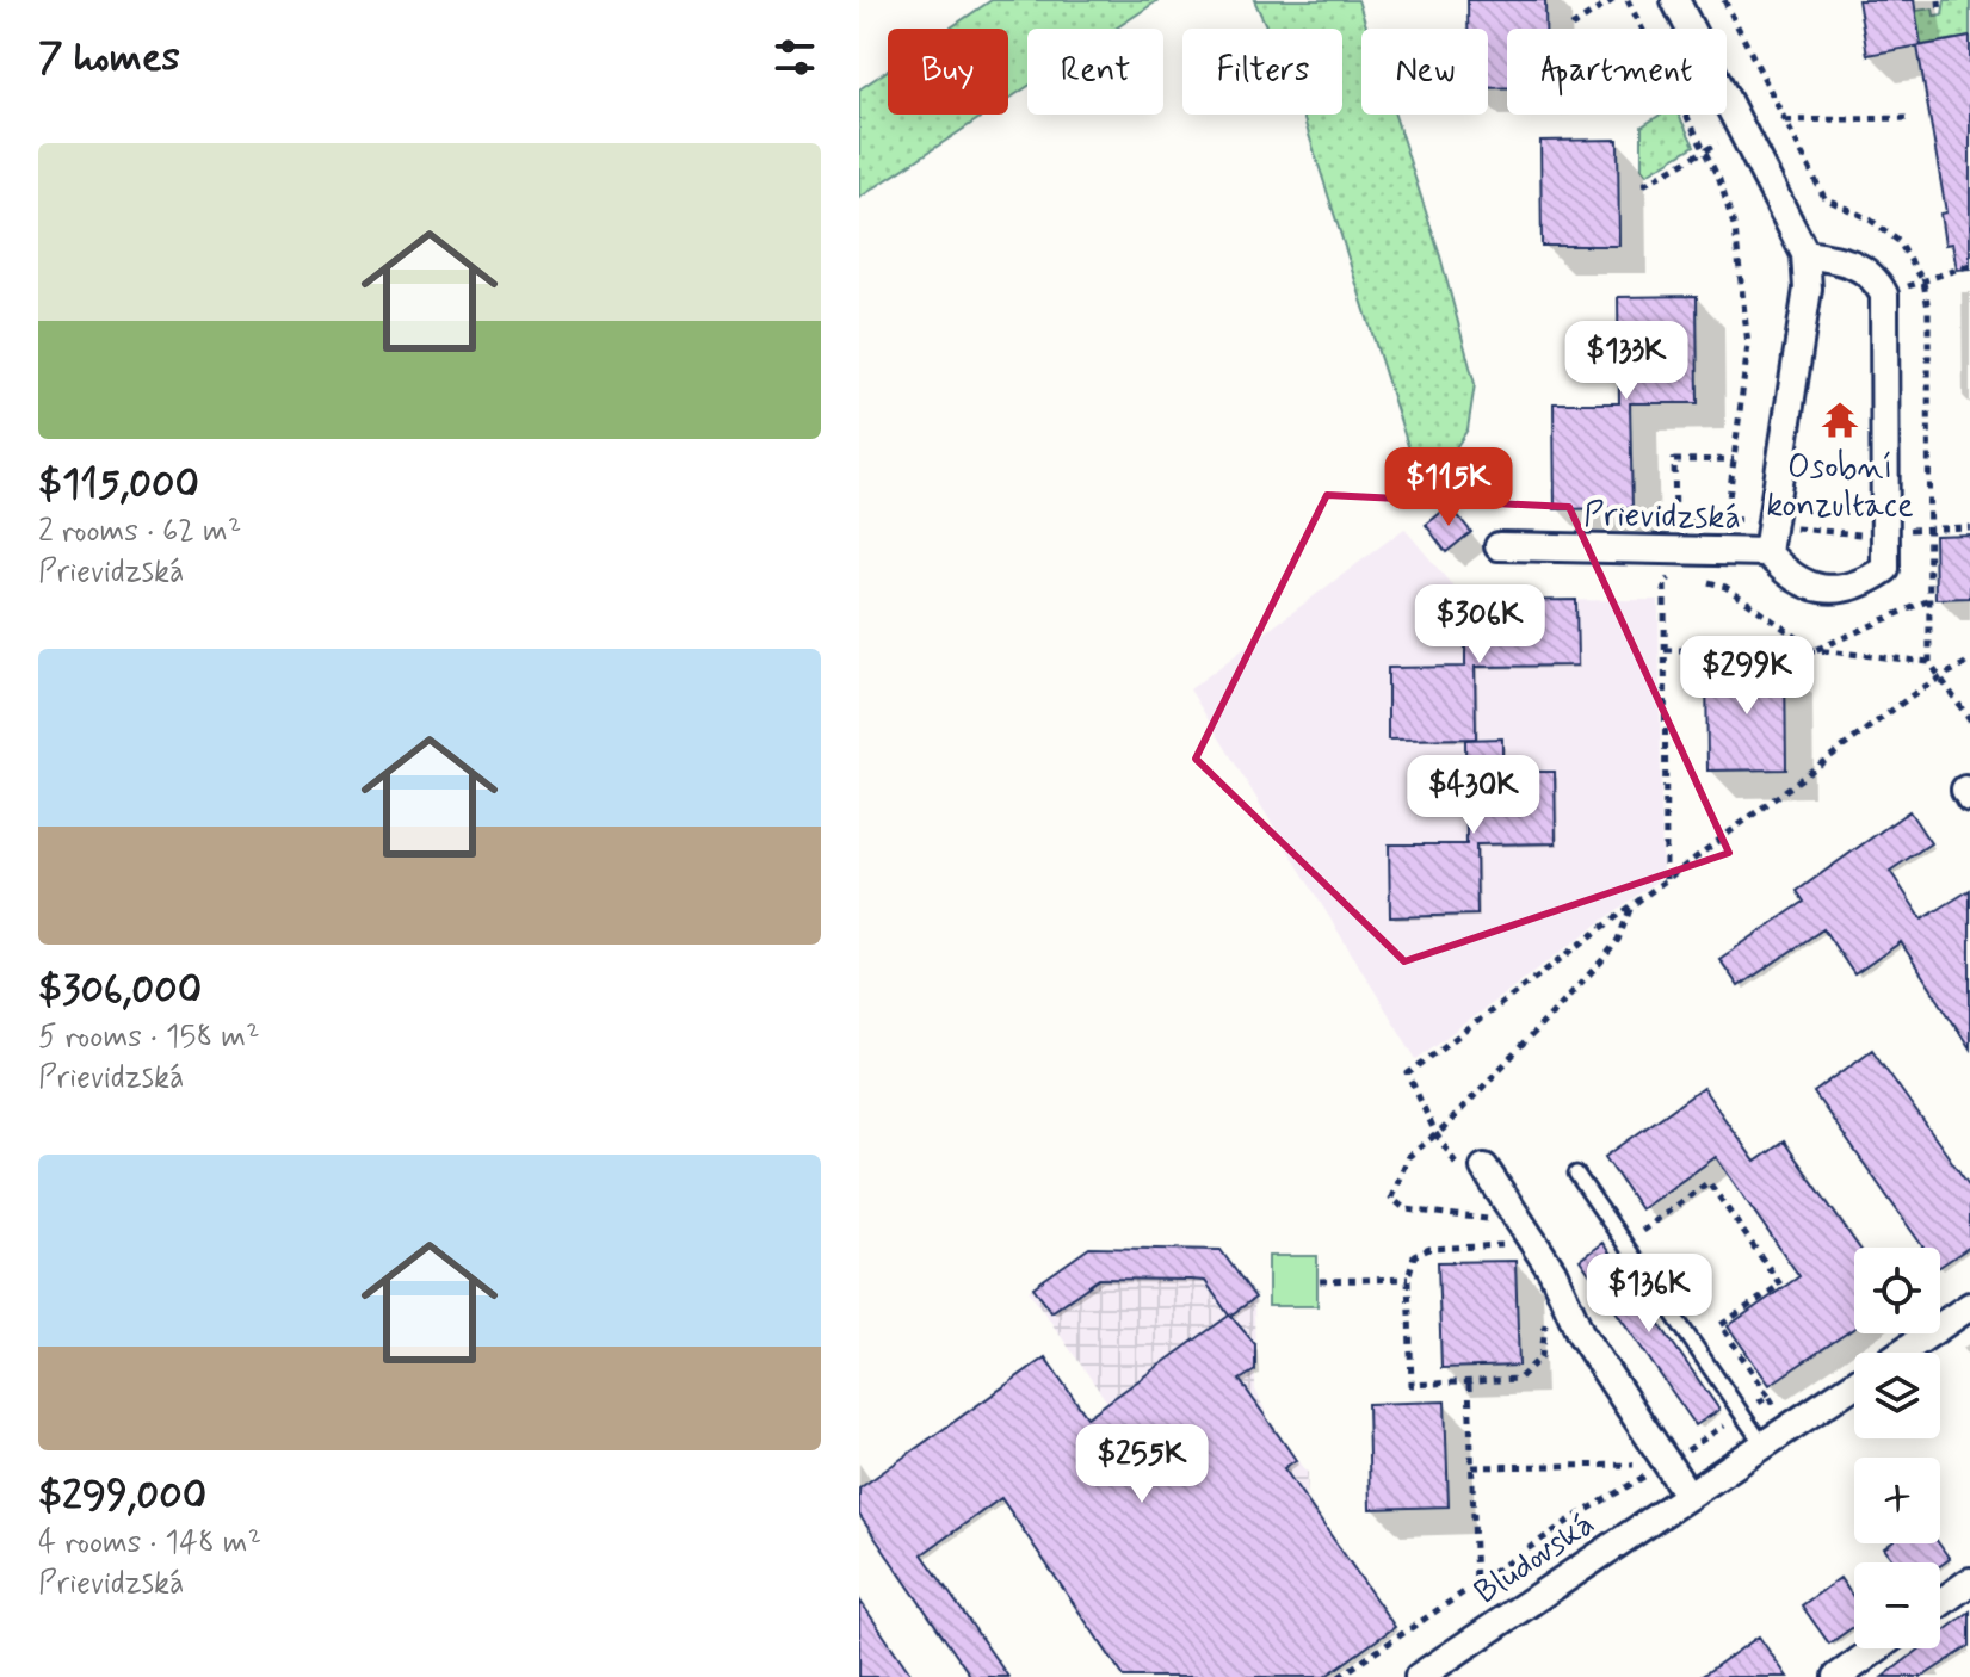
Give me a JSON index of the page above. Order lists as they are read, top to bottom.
{
  "streets": {
    "street": ["Prievidzská", "Bludovská"]
  },
  "places": {
    "temple": ["Osobní konzultace"]
  },
  "page": {
    "heading": "7 homes",
    "chip": [
      "Buy",
      "Rent",
      "Filters",
      "New",
      "Apartment"
    ],
    "list": [
      {
        "name": "$115,000",
        "note": "2 rooms · 62 m² · Prievidzská"
      },
      {
        "name": "$306,000",
        "note": "5 rooms · 158 m² · Prievidzská"
      },
      {
        "name": "$299,000",
        "note": "4 rooms · 148 m² · Prievidzská"
      }
    ],
    "price": [
      "$133K",
      "$115K",
      "$306K",
      "$299K",
      "$430K",
      "$136K",
      "$255K"
    ],
    "map_buttons": ["+", "−"]
  }
}
